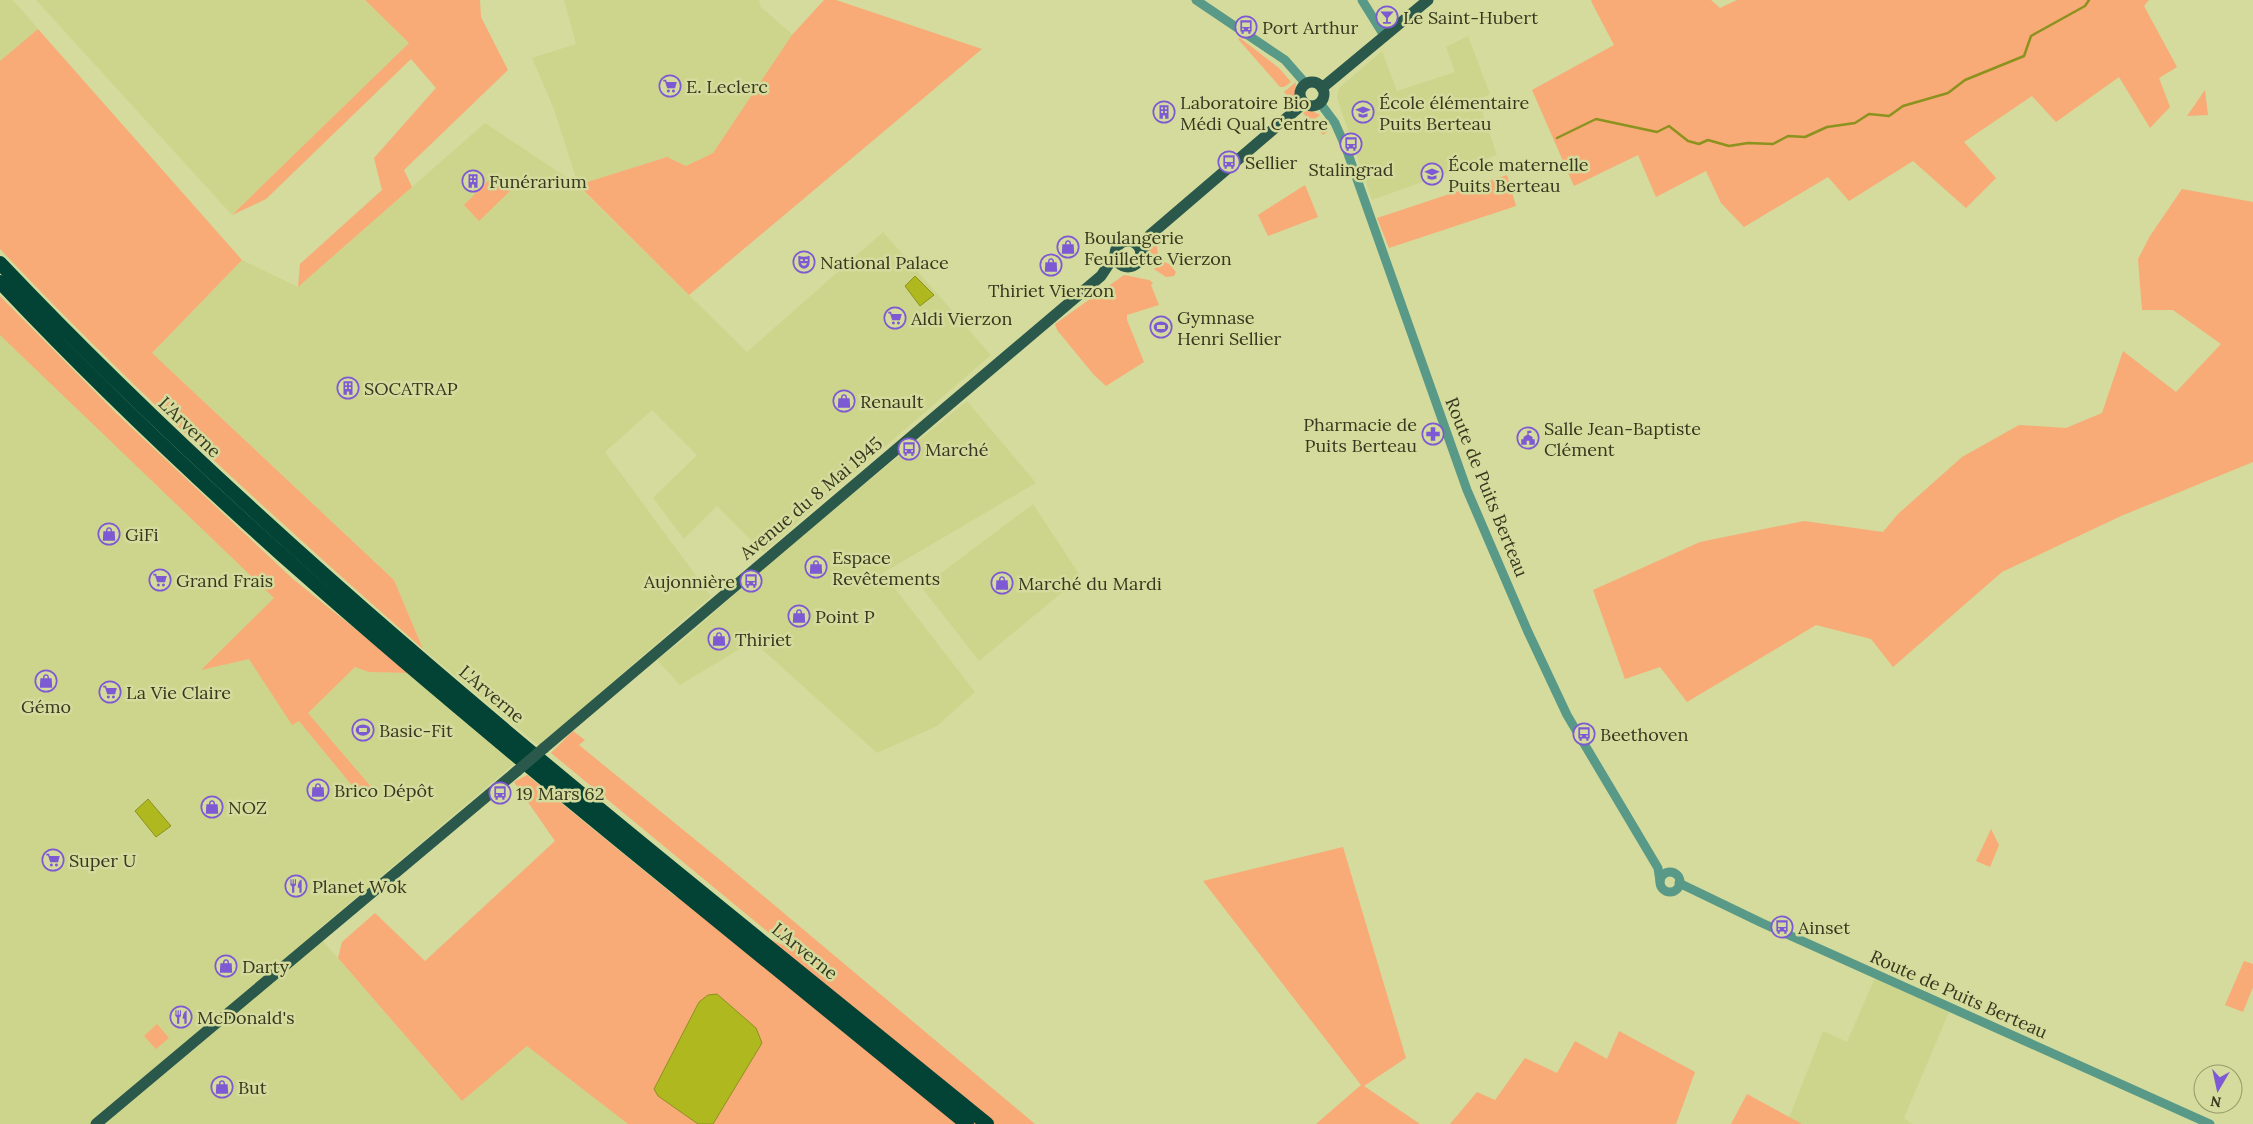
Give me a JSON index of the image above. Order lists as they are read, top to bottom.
{
  "streets": {
    "highway": ["L'Arverne"],
    "main road": ["Avenue du 8 Mai 1945"],
    "street": ["Route de Puits Berteau"]
  },
  "places": {
    "bar": ["Le Saint-Hubert"],
    "bus stop": [
      "Port Arthur",
      "Stalingrad",
      "Sellier",
      "Marché",
      "Aujonnière",
      "Beethoven",
      "19 Mars 62",
      "Ainset"
    ],
    "supermarket": [
      "E. Leclerc",
      "Aldi Vierzon",
      "Grand Frais",
      "La Vie Claire",
      "Super U"
    ],
    "building": ["Laboratoire Bio Médi Qual Centre", "Funérarium", "SOCATRAP"],
    "school or university": ["École élémentaire Puits Berteau", "École maternelle Puits Berteau"],
    "shop": [
      "Boulangerie Feuillette Vierzon",
      "Thiriet Vierzon",
      "Renault",
      "GiFi",
      "Espace Revêtements",
      "Marché du Mardi",
      "Point P",
      "Thiriet",
      "Gémo",
      "Brico Dépôt",
      "NOZ",
      "Darty",
      "But"
    ],
    "theatre": ["National Palace"],
    "sports": ["Gymnase Henri Sellier", "Basic-Fit"],
    "pharmacy": ["Pharmacie de Puits Berteau"],
    "public building": ["Salle Jean-Baptiste Clément"],
    "restaurant": ["Planet Wok", "McDonald's"]
  },
  "north": "bottom"
}
